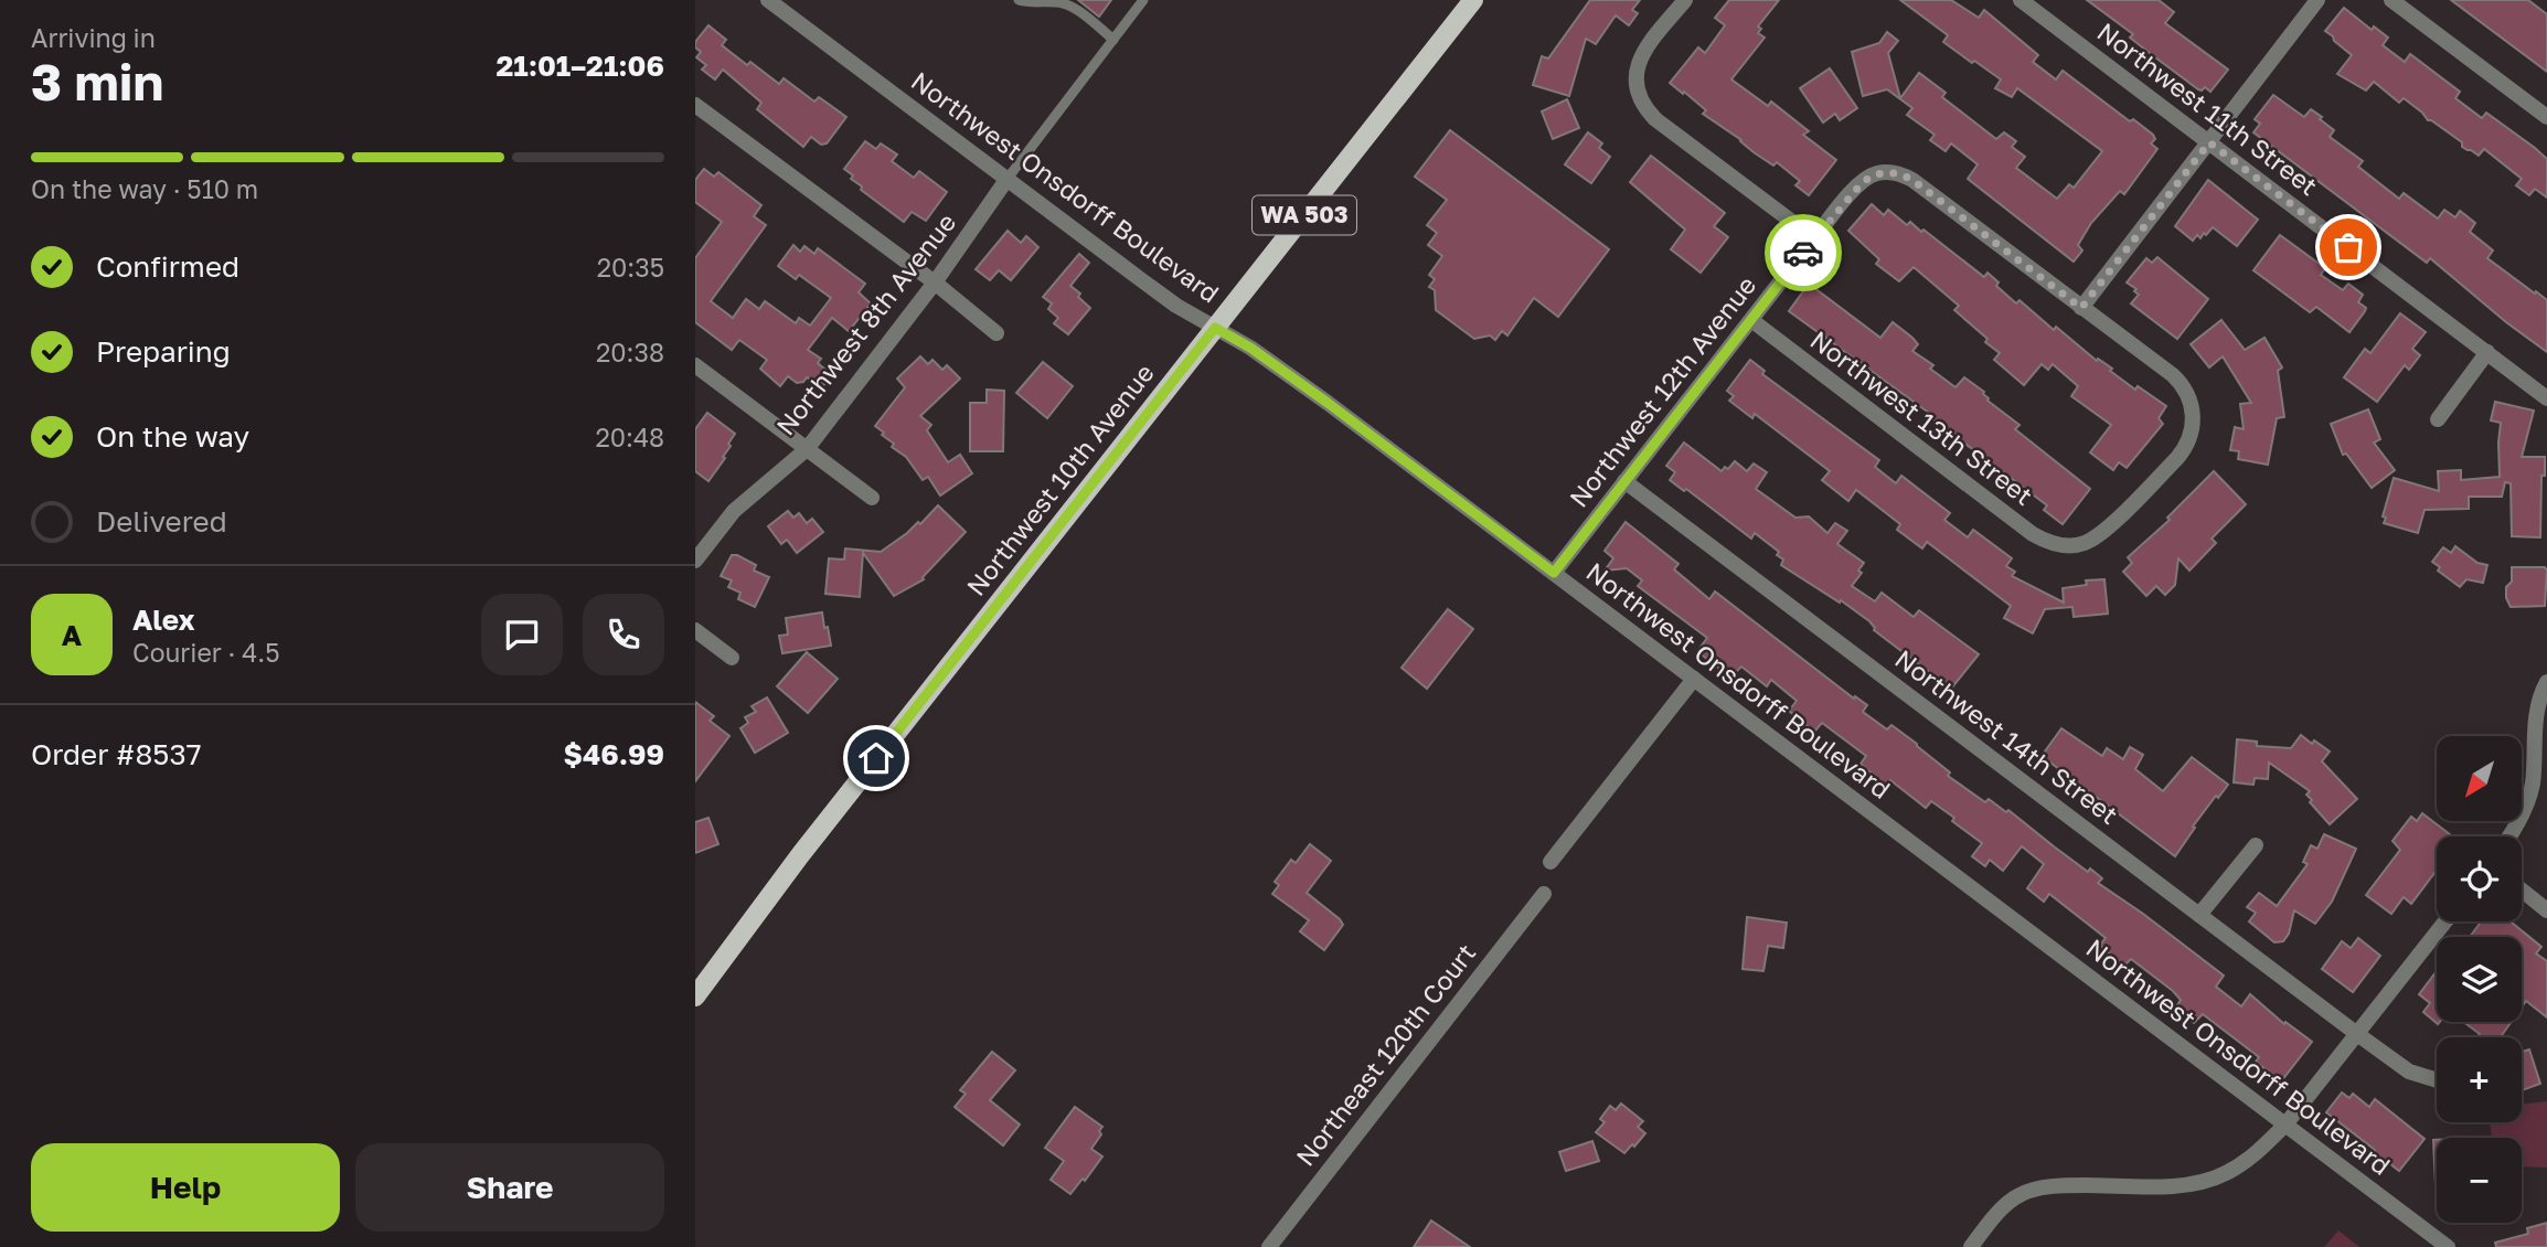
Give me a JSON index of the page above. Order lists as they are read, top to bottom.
{
  "streets": {
    "main road": ["WA 503", "Northwest 10th Avenue"],
    "street": [
      "Northwest 11th Street",
      "Northwest Onsdorff Boulevard",
      "Northwest 8th Avenue",
      "Northwest 12th Avenue",
      "Northwest 13th Street",
      "Northwest 14th Street",
      "Northeast 120th Court"
    ]
  },
  "crossings": [
    ["Northwest Onsdorff Boulevard", "Northwest 8th Avenue"],
    ["Northwest Onsdorff Boulevard", "Northwest 12th Avenue"],
    ["Northwest Onsdorff Boulevard", "Northwest 10th Avenue"],
    ["Northwest 12th Avenue", "Northwest 13th Street"],
    ["Northwest 12th Avenue", "Northwest 14th Street"]
  ],
  "north": "bottom left",
  "page": {
    "heading": ["3 min", "Arriving in", "21:01–21:06"],
    "panel": [
      "Alex",
      "Courier · 4.5",
      "Order #8537",
      "$46.99"
    ],
    "bar": "On the way · 510 m",
    "list": [
      ["Confirmed", "20:35"],
      ["Preparing", "20:38"],
      ["On the way", "20:48"],
      "Delivered"
    ],
    "round": "A",
    "map_buttons": ["+", "−"],
    "buttons": ["Help", "Share"]
  }
}
